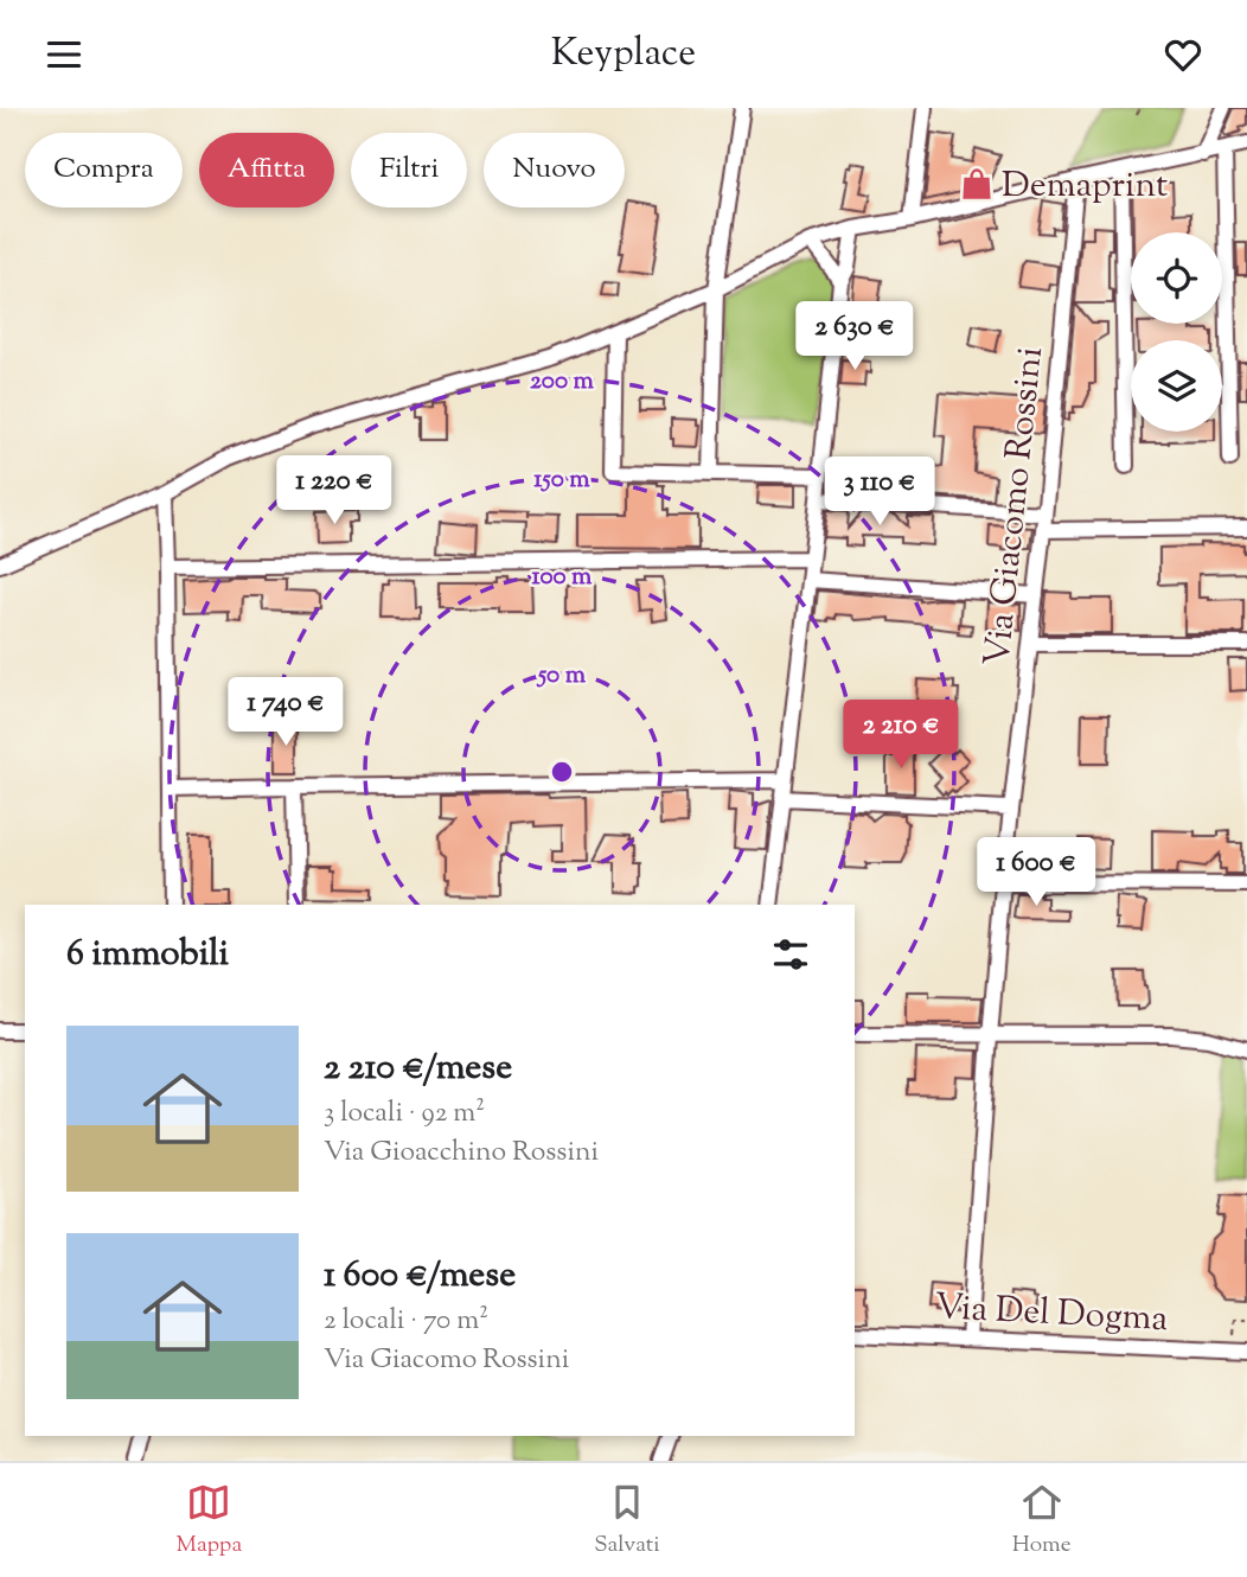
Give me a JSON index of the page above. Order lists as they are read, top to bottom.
{
  "streets": {
    "street": ["Via Giacomo Rossini", "Via Del Dogma"]
  },
  "crossings": [
    ["Via Giacomo Rossini", "Via Del Dogma"]
  ],
  "places": {
    "shop": ["Demaprint"]
  },
  "page": {
    "header": "Keyplace",
    "chip": [
      "Compra",
      "Affitta",
      "Filtri",
      "Nuovo"
    ],
    "price": [
      "2 630 €",
      "1 220 €",
      "3 110 €",
      "1 740 €",
      "2 210 €",
      "1 600 €"
    ],
    "heading": "6 immobili",
    "list": [
      {
        "name": "2 210 €/mese",
        "note": "3 locali · 92 m² · Via Gioacchino Rossini"
      },
      {
        "name": "1 600 €/mese",
        "note": "2 locali · 70 m² · Via Giacomo Rossini"
      }
    ],
    "tabs": ["Mappa", "Salvati", "Home"]
  },
  "rings": [
    "200 m",
    "150 m",
    "100 m",
    "50 m"
  ]
}
